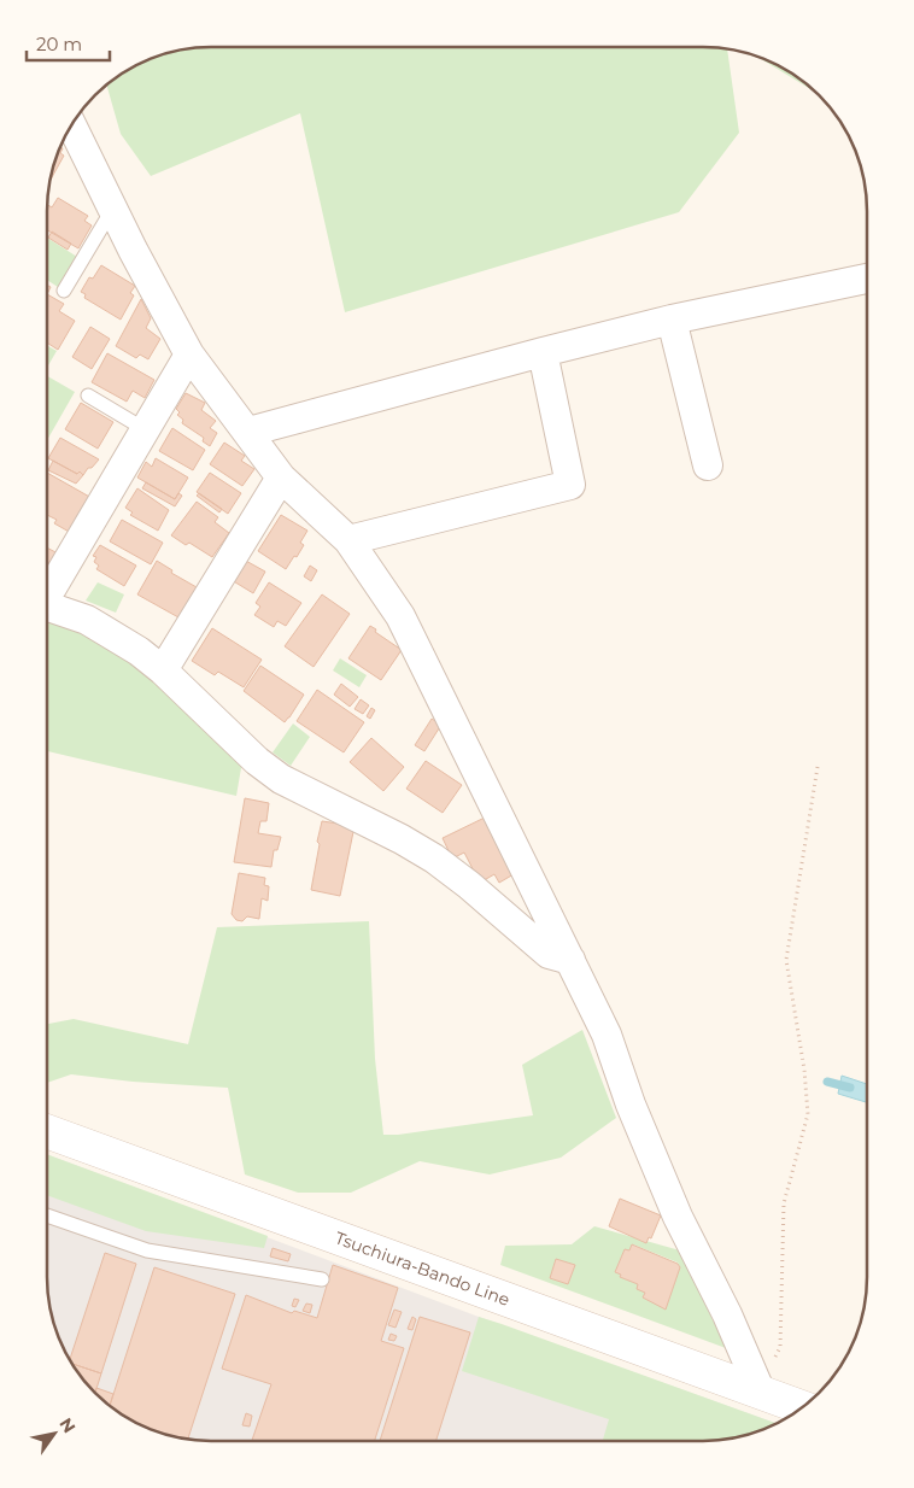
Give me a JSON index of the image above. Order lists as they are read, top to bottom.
{
  "streets": {
    "main road": ["Tsuchiura-Bando Line"]
  },
  "scale_bar": "20 m",
  "north": "top right"
}
